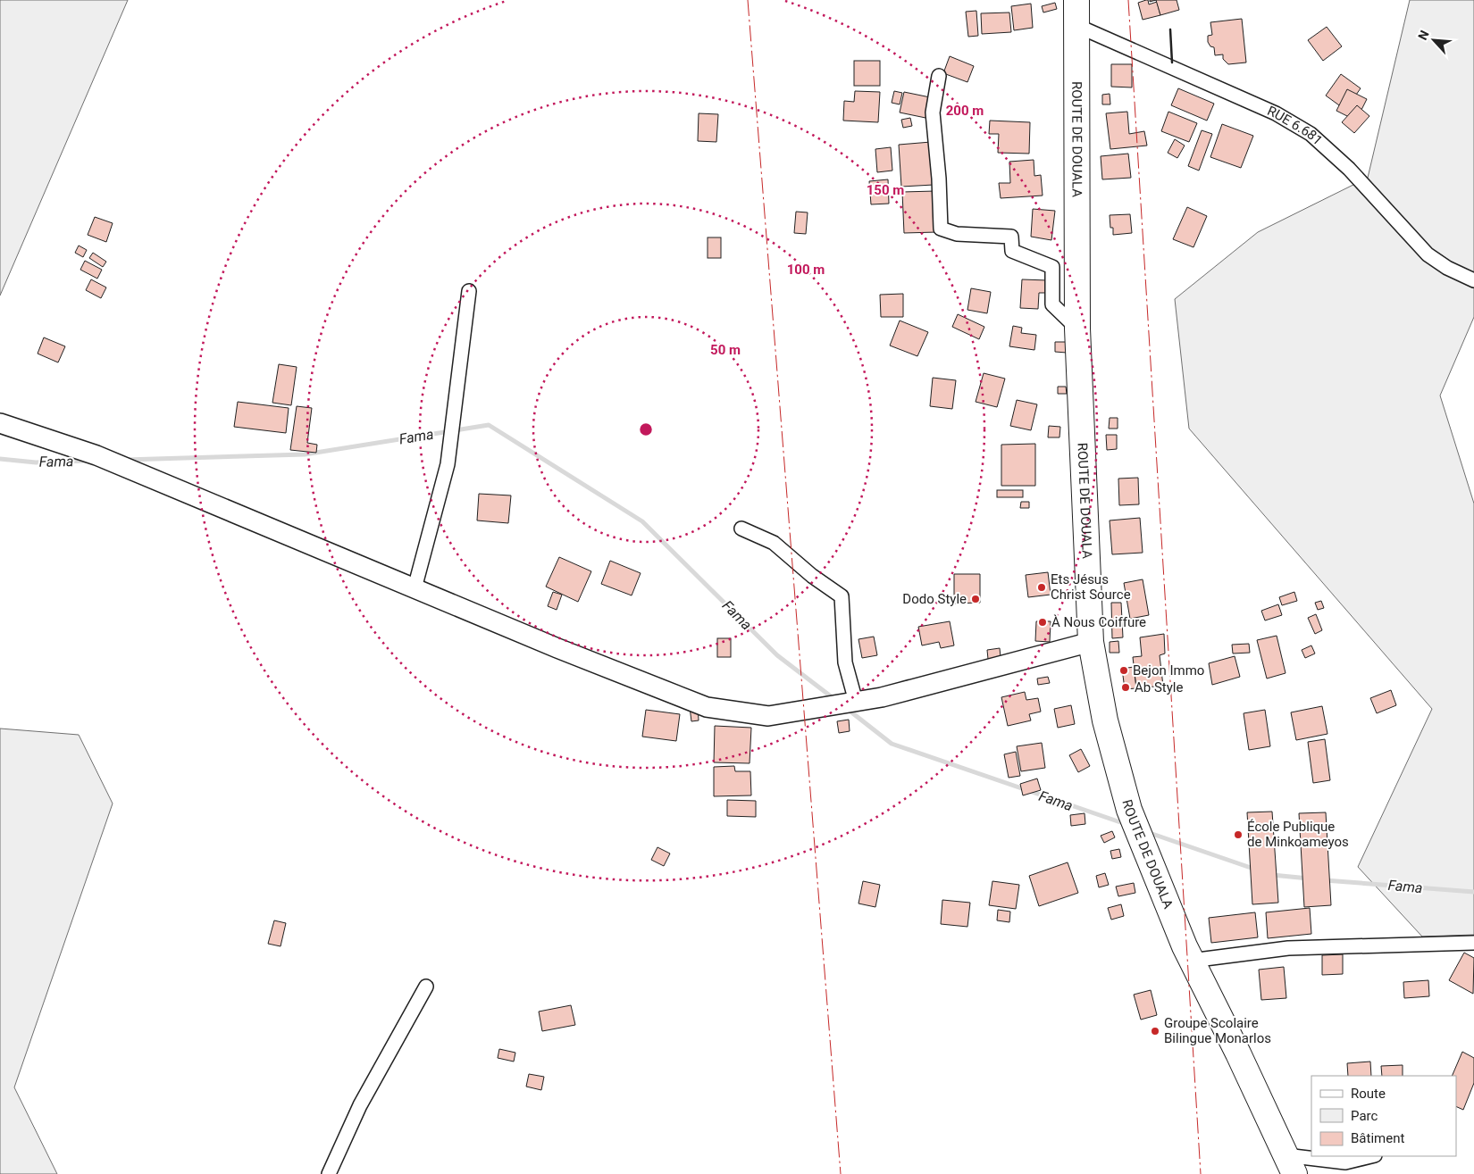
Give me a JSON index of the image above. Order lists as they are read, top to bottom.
{
  "streets": {
    "highway": ["ROUTE DE DOUALA"],
    "street": ["RUE 6.681"]
  },
  "crossings": [
    ["RUE 6.681", "ROUTE DE DOUALA"]
  ],
  "water": ["Fama"],
  "places": [
    "Ets Jésus Christ Source",
    "Dodo Style",
    "À Nous Coiffure",
    "Bejon Immo",
    "Ab Style",
    "École Publique de Minkoameyos",
    "Groupe Scolaire Bilingue Monarlos"
  ],
  "legend": ["Route", "Parc", "Bâtiment"],
  "north": "top left",
  "rings": [
    "200 m",
    "150 m",
    "100 m",
    "50 m"
  ]
}
